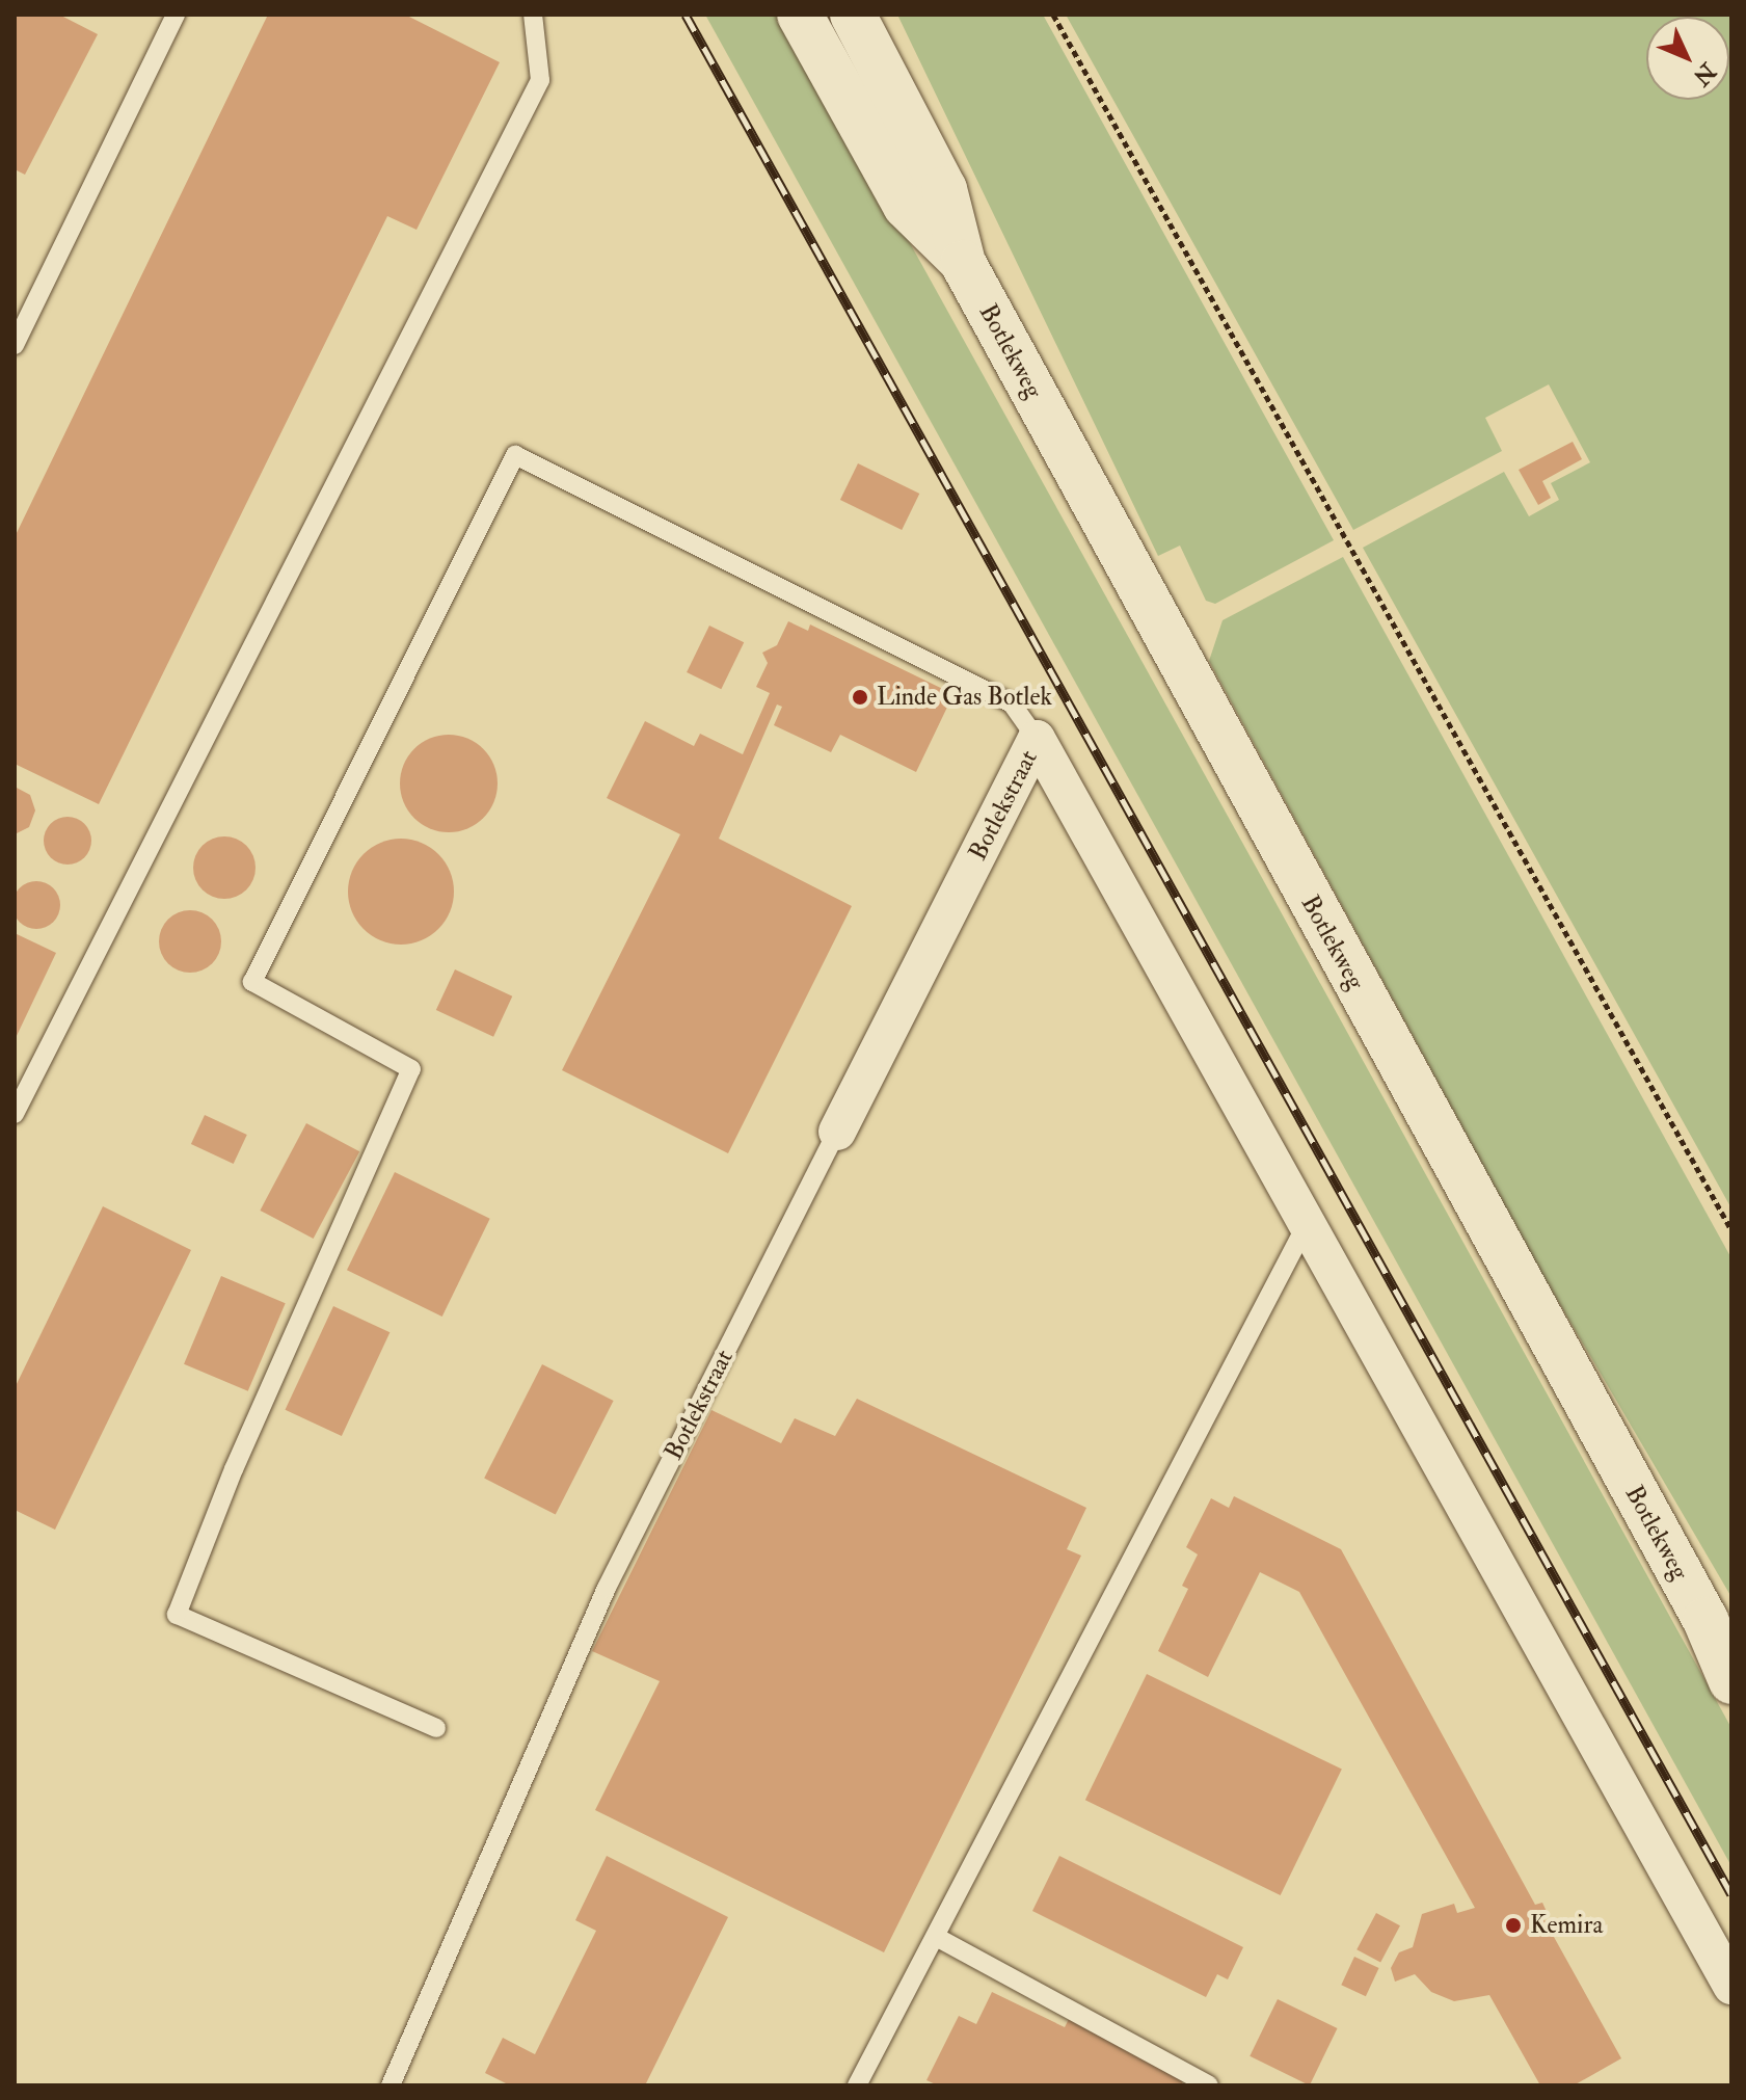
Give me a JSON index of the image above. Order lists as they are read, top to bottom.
{
  "streets": {
    "main road": ["Botlekweg"],
    "street": ["Botlekstraat"]
  },
  "places": ["Linde Gas Botlek", "Kemira"],
  "north": "bottom right"
}
